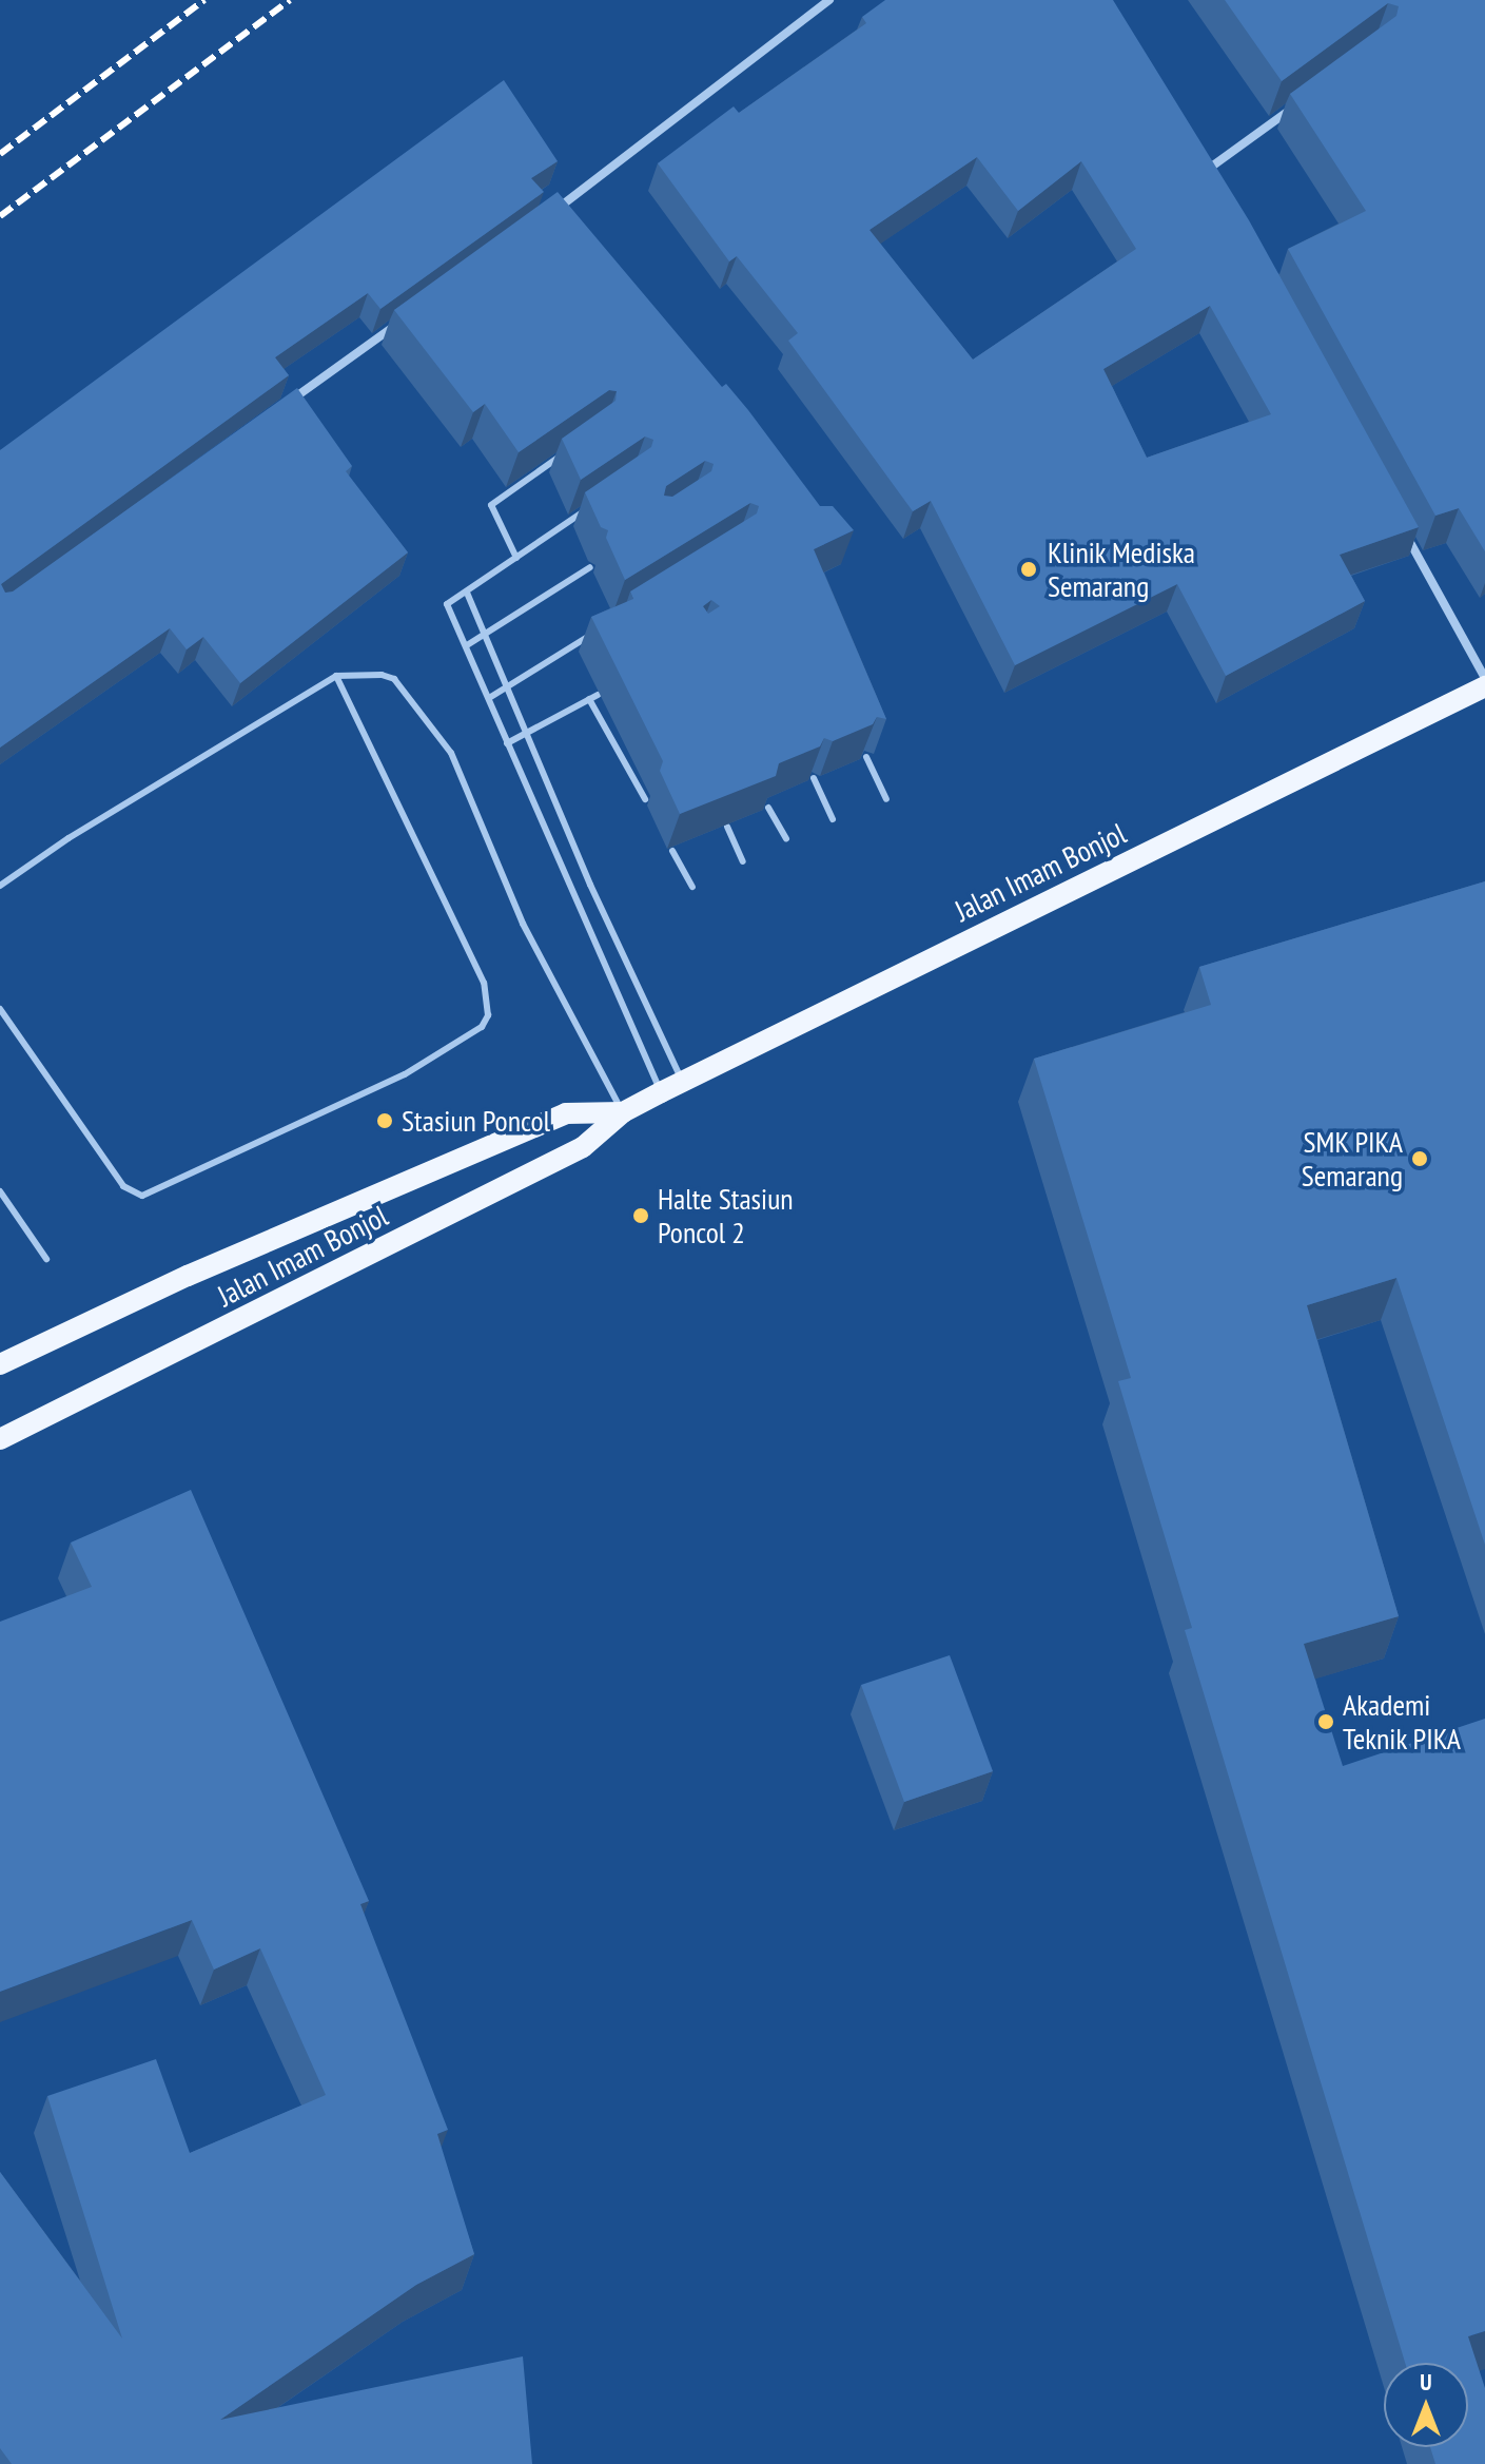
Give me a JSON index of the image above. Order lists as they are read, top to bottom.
{
  "streets": {
    "main road": ["Jalan Imam Bonjol"]
  },
  "places": [
    "Klinik Mediska Semarang",
    "Stasiun Poncol",
    "SMK PIKA Semarang",
    "Halte Stasiun Poncol 2",
    "Akademi Teknik PIKA"
  ],
  "north": "top"
}
